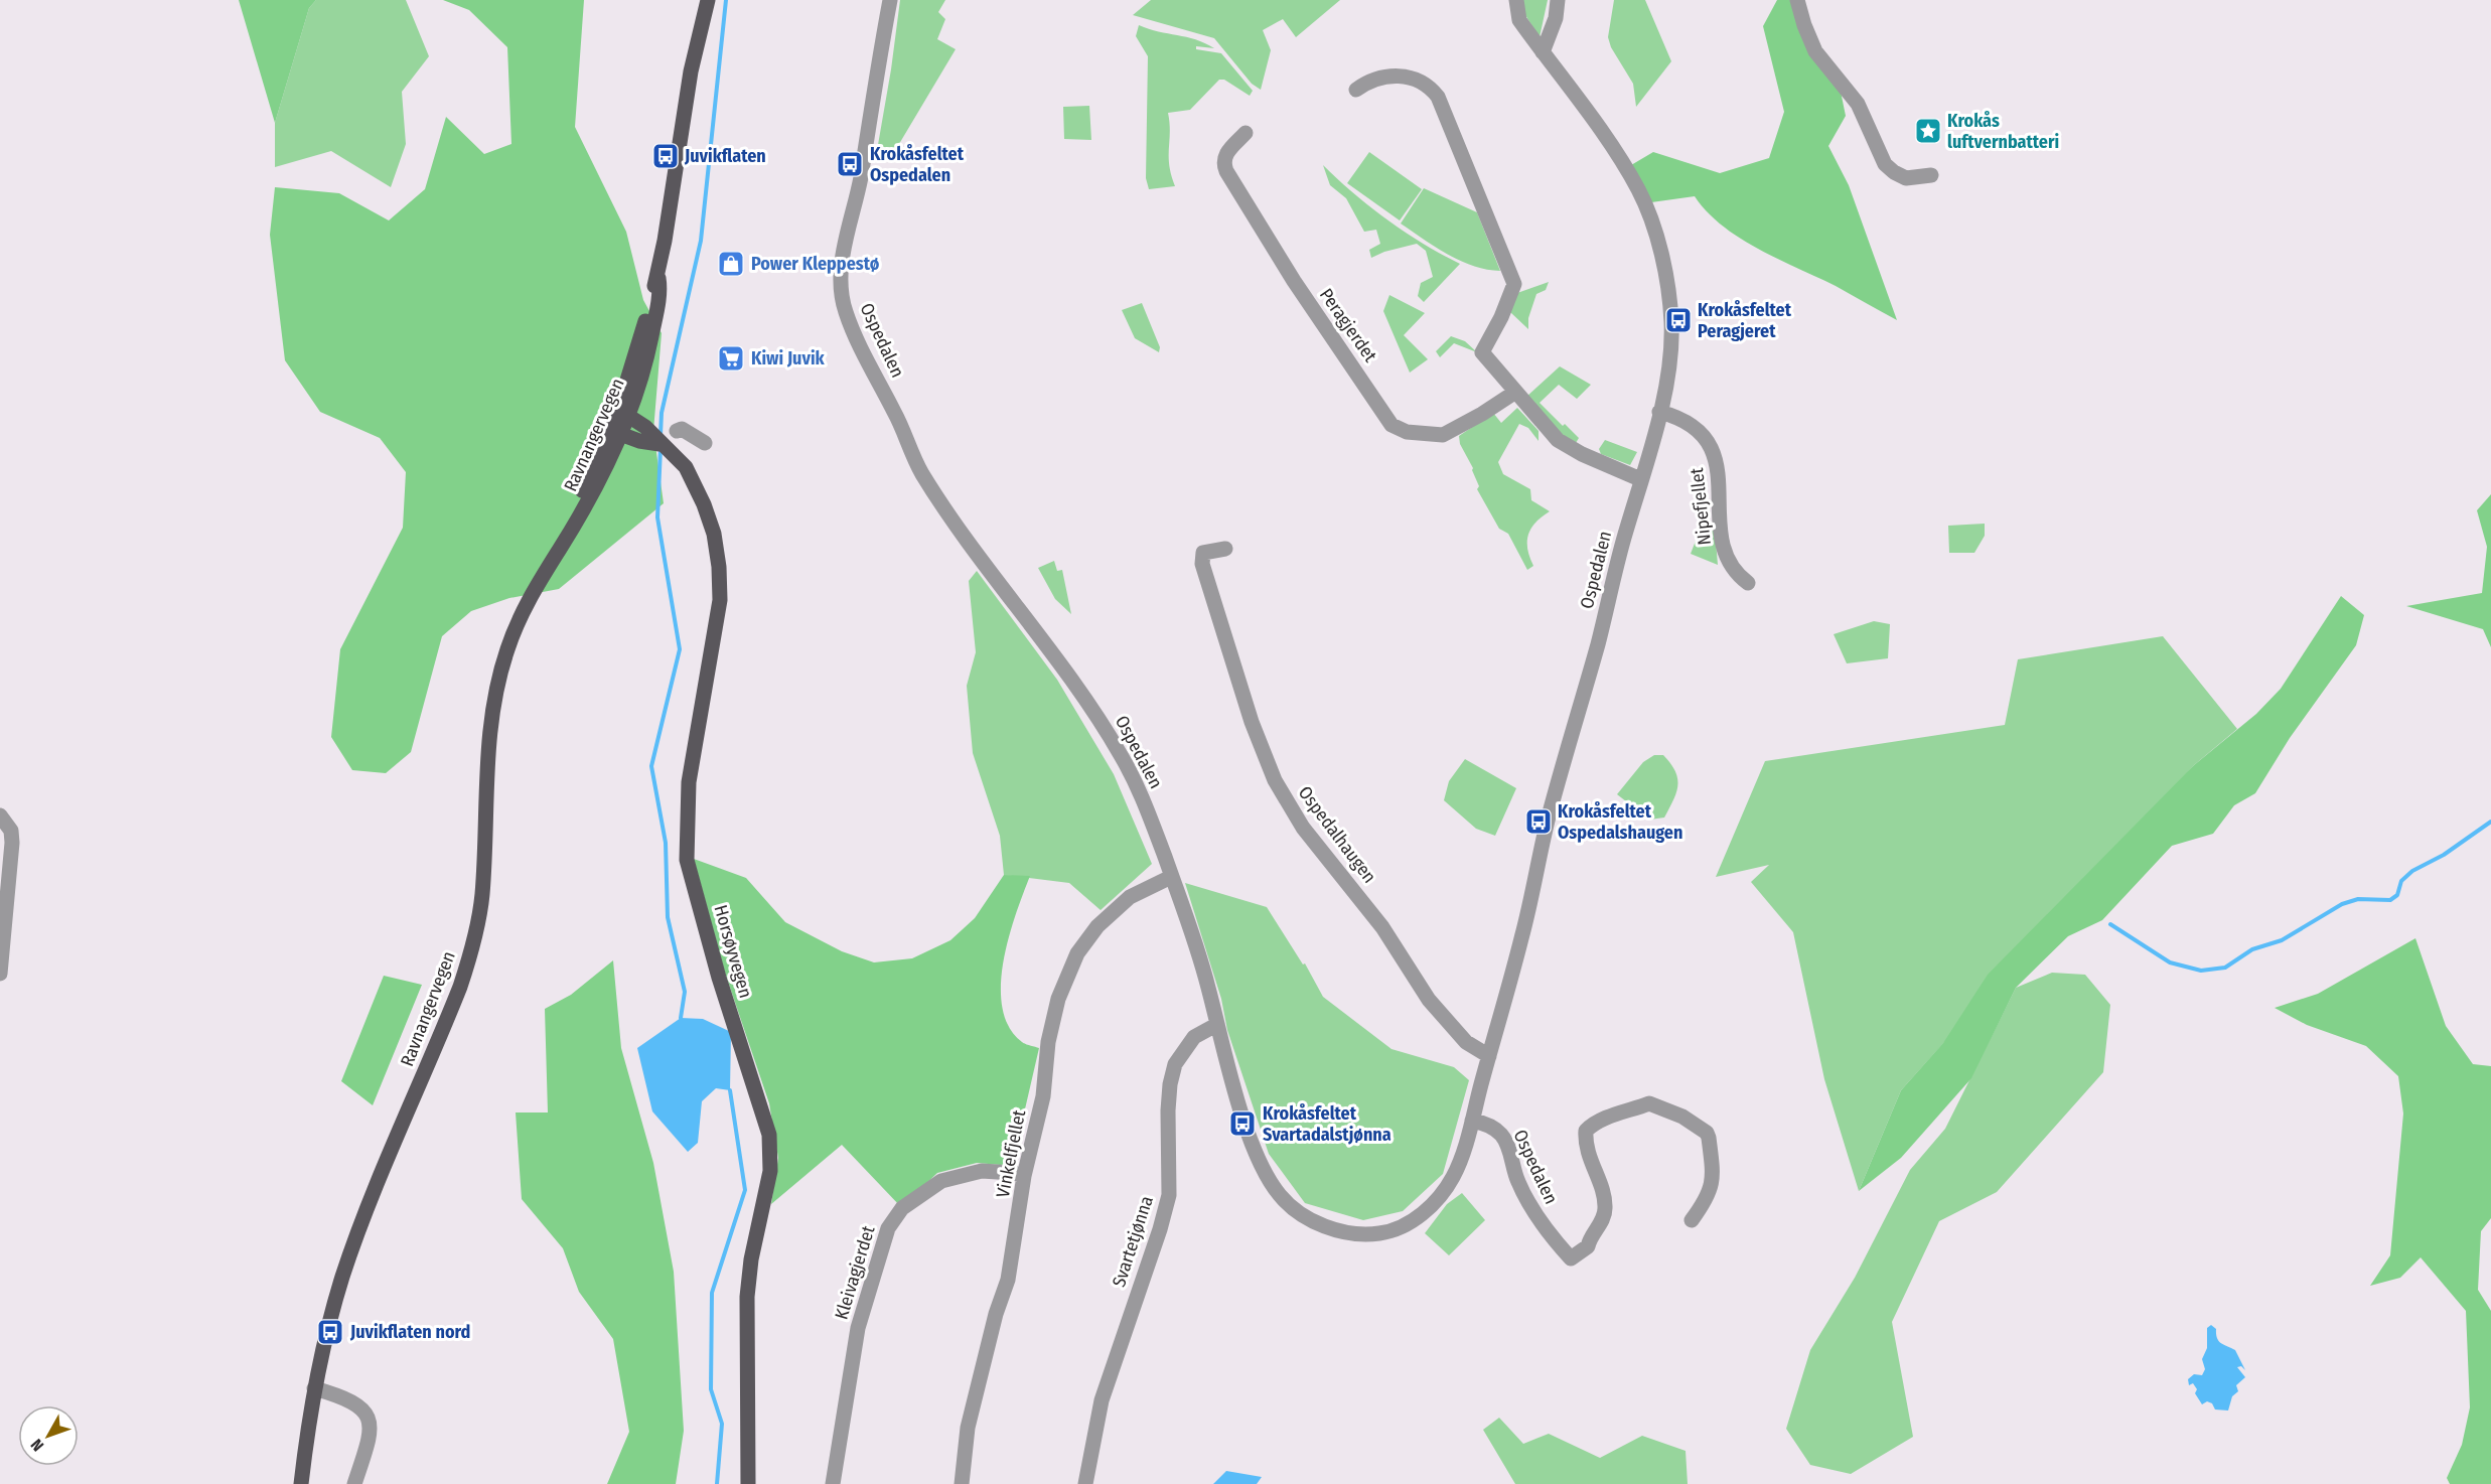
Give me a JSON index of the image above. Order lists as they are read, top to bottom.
{
  "streets": {
    "main road": ["Ravnangervegen", "Horsøyvegen"],
    "street": [
      "Peragjerdet",
      "Ospedalen",
      "Nipefjellet",
      "Ospedalhaugen",
      "Vinkelfjellet",
      "Svartetjønna",
      "Kleivagjerdet"
    ]
  },
  "crossings": [
    ["Ospedalen", "Nipefjellet"],
    ["Ospedalen", "Ospedalhaugen"],
    ["Ospedalen", "Vinkelfjellet"],
    ["Ospedalen", "Svartetjønna"],
    ["Ravnangervegen", "Horsøyvegen"],
    ["Vinkelfjellet", "Kleivagjerdet"]
  ],
  "places": {
    "place": ["Krokås luftvernbatteri"],
    "bus stop": [
      "Juvikflaten",
      "Krokåsfeltet Ospedalen",
      "Krokåsfeltet Peragjeret",
      "Krokåsfeltet Ospedalshaugen",
      "Krokåsfeltet Svartadalstjønna",
      "Juvikflaten nord"
    ],
    "shop": ["Power Kleppestø"],
    "supermarket": ["Kiwi Juvik"]
  },
  "north": "bottom left"
}
